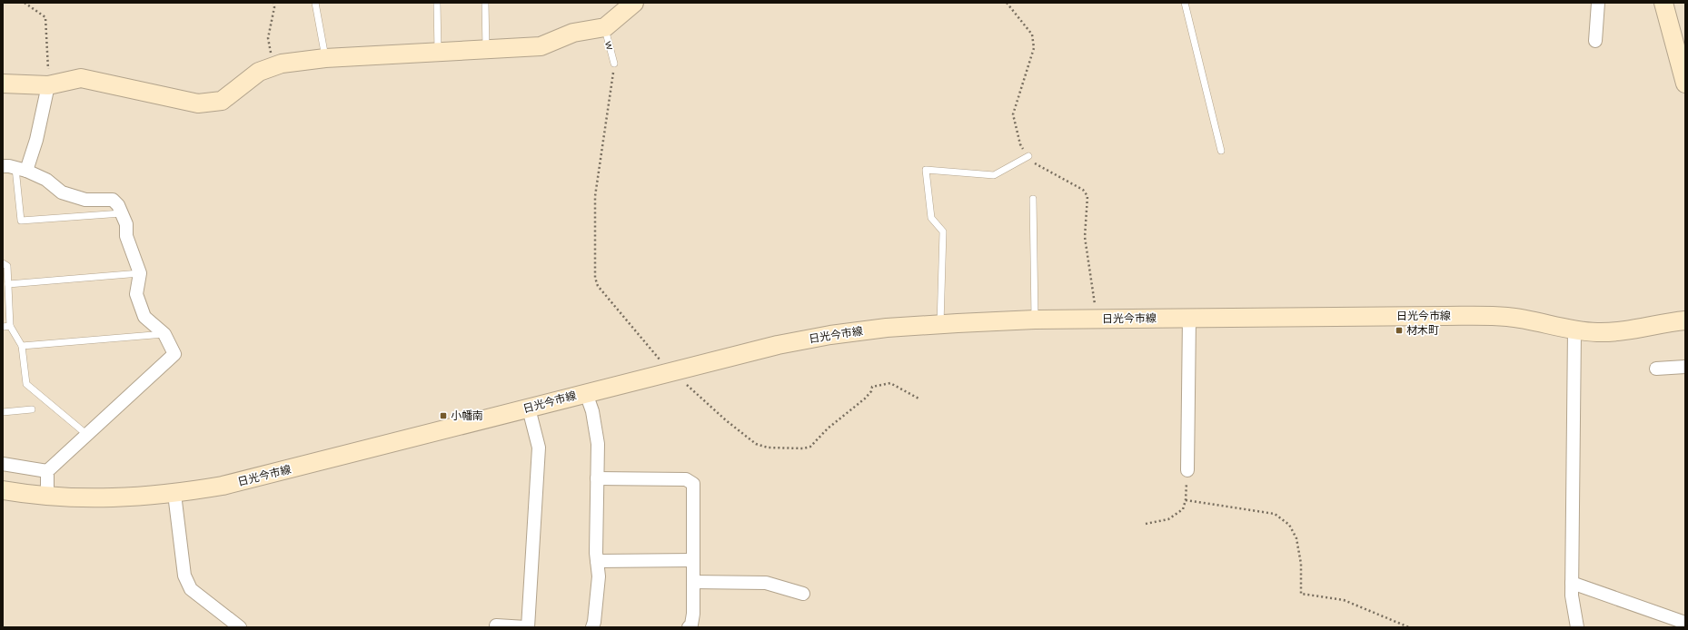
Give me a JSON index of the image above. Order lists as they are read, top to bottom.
{
  "streets": {
    "main road": ["日光今市線"],
    "lane": ["w"]
  },
  "places": {
    "transit": ["材木町", "小幡南"]
  }
}
